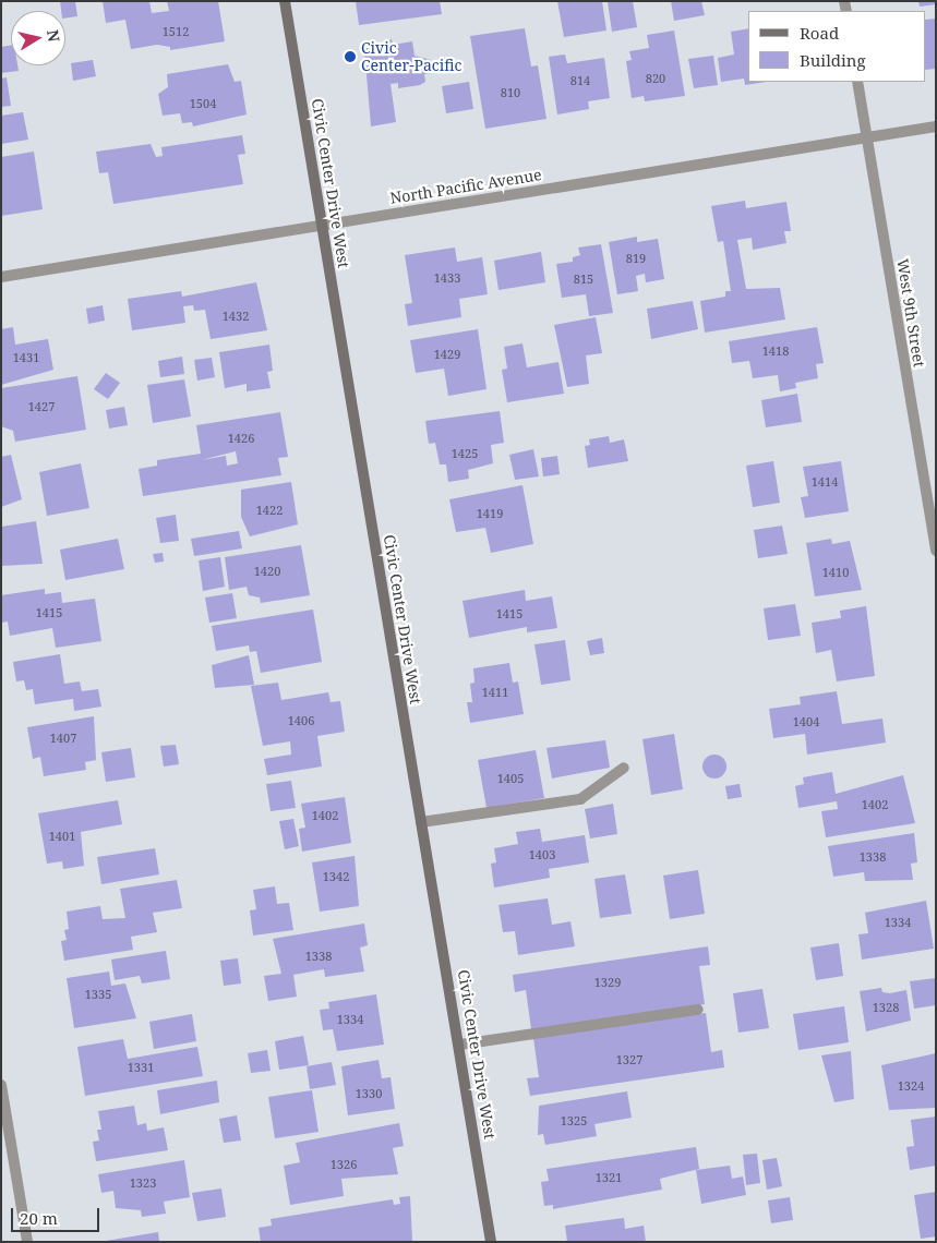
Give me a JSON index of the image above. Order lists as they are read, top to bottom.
{
  "streets": {
    "main road": ["Civic Center Drive West"],
    "street": ["North Pacific Avenue", "West 9th Street"]
  },
  "crossings": [
    ["Civic Center Drive West", "North Pacific Avenue"],
    ["North Pacific Avenue", "West 9th Street"]
  ],
  "places": ["Civic Center-Pacific"],
  "house_numbers": [
    "1512",
    "820",
    "814",
    "810",
    "1504",
    "819",
    "1433",
    "815",
    "1432",
    "1418",
    "1429",
    "1431",
    "1427",
    "1426",
    "1425",
    "1414",
    "1422",
    "1419",
    "1420",
    "1410",
    "1415",
    "1415",
    "1411",
    "1406",
    "1404",
    "1407",
    "1405",
    "1402",
    "1402",
    "1401",
    "1403",
    "1338",
    "1342",
    "1334",
    "1338",
    "1329",
    "1335",
    "1328",
    "1334",
    "1327",
    "1331",
    "1324",
    "1330",
    "1325",
    "1326",
    "1321",
    "1323"
  ],
  "legend": ["Road", "Building"],
  "scale_bar": "20 m",
  "north": "right"
}
